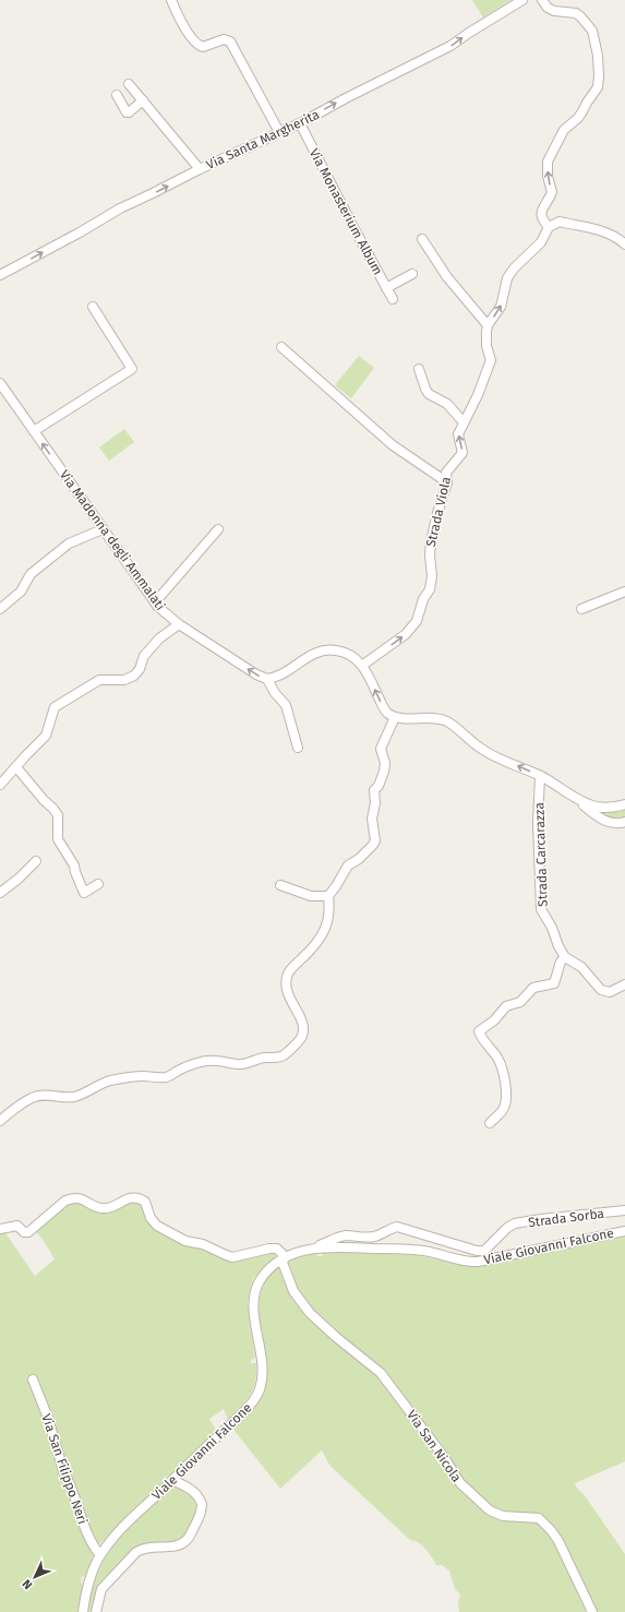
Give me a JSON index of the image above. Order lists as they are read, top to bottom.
{
  "streets": {
    "street": [
      "Via Santa Margherita",
      "Via Monasterium Album",
      "Strada Viola",
      "Via Madonna degli Ammalati",
      "Strada Carcarazza",
      "Strada Sorba",
      "Viale Giovanni Falcone",
      "Via San Nicola",
      "Via San Filippo Neri"
    ]
  },
  "crossings": [
    ["Via Santa Margherita", "Via Monasterium Album"],
    ["Strada Sorba", "Viale Giovanni Falcone"],
    ["Viale Giovanni Falcone", "Via San Nicola"],
    ["Viale Giovanni Falcone", "Via San Filippo Neri"]
  ],
  "one_way": ["Via Santa Margherita", "Strada Viola", "Via Madonna degli Ammalati"],
  "north": "bottom left"
}
